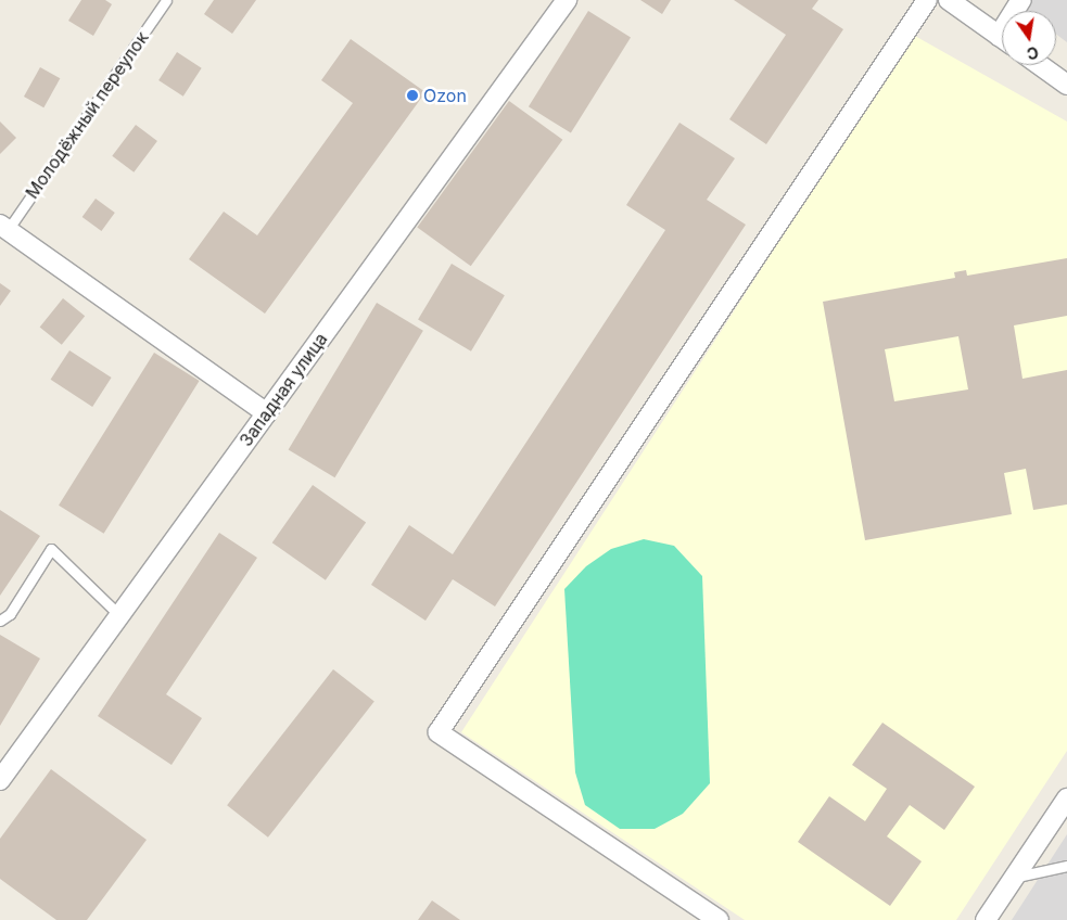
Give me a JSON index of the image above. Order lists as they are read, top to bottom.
{
  "streets": {
    "street": ["Западная улица"],
    "lane": ["Молодёжный переулок"]
  },
  "places": ["Ozon"],
  "north": "bottom"
}
